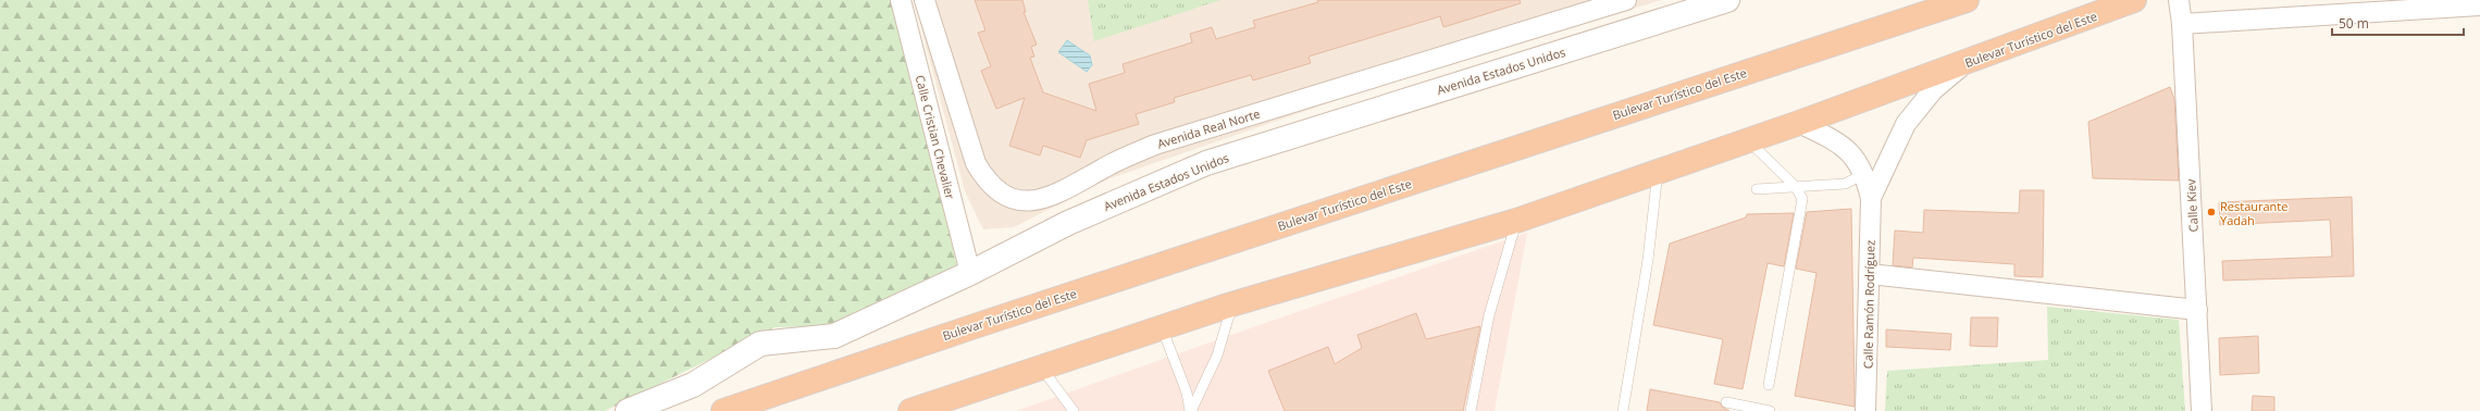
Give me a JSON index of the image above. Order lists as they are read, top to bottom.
{
  "streets": {
    "highway": ["Bulevar Turístico del Este"],
    "street": [
      "Avenida Estados Unidos",
      "Avenida Real Norte",
      "Calle Cristian Chevalier",
      "Calle Kiev",
      "Calle Ramón Rodríguez"
    ]
  },
  "crossings": [
    ["Avenida Estados Unidos", "Calle Cristian Chevalier"]
  ],
  "places": ["Restaurante Yadah"],
  "scale_bar": "50 m"
}
